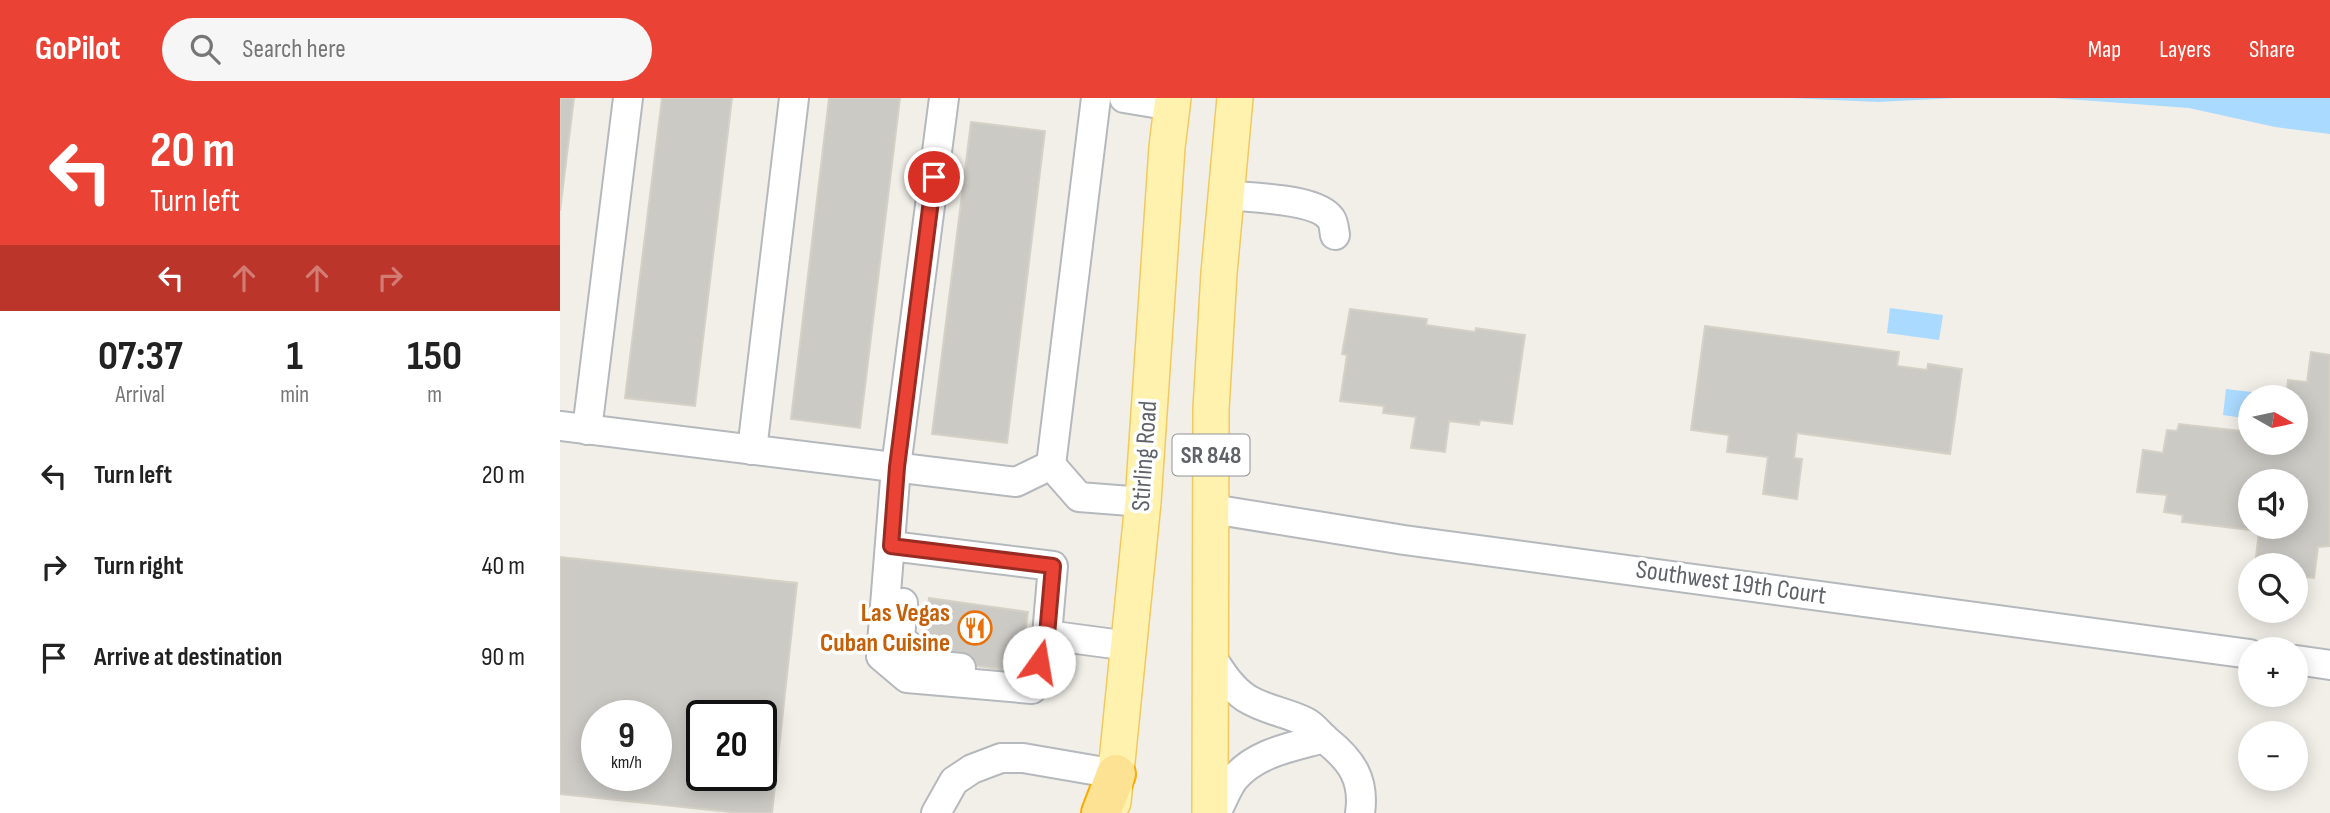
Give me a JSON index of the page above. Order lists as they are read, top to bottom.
{
  "streets": {
    "main road": ["SR 848", "Stirling Road"],
    "street": ["Southwest 19th Court"]
  },
  "crossings": [
    ["SR 848", "Southwest 19th Court"]
  ],
  "places": {
    "restaurant": ["Las Vegas Cuban Cuisine"]
  },
  "north": "right",
  "page": {
    "header": "GoPilot",
    "search": "Search here",
    "nav": ["Map", "Layers", "Share"],
    "turn": ["20 m", "Turn left"],
    "eta": [
      "07:37",
      "Arrival",
      "1",
      "min",
      "150",
      "m"
    ],
    "map_buttons": ["+", "−"],
    "list": [
      {
        "name": "Turn left",
        "value": "20 m"
      },
      {
        "name": "Turn right",
        "value": "40 m"
      },
      {
        "name": "Arrive at destination",
        "value": "90 m"
      }
    ],
    "speed": "9 km/h",
    "limit": "20"
  }
}
